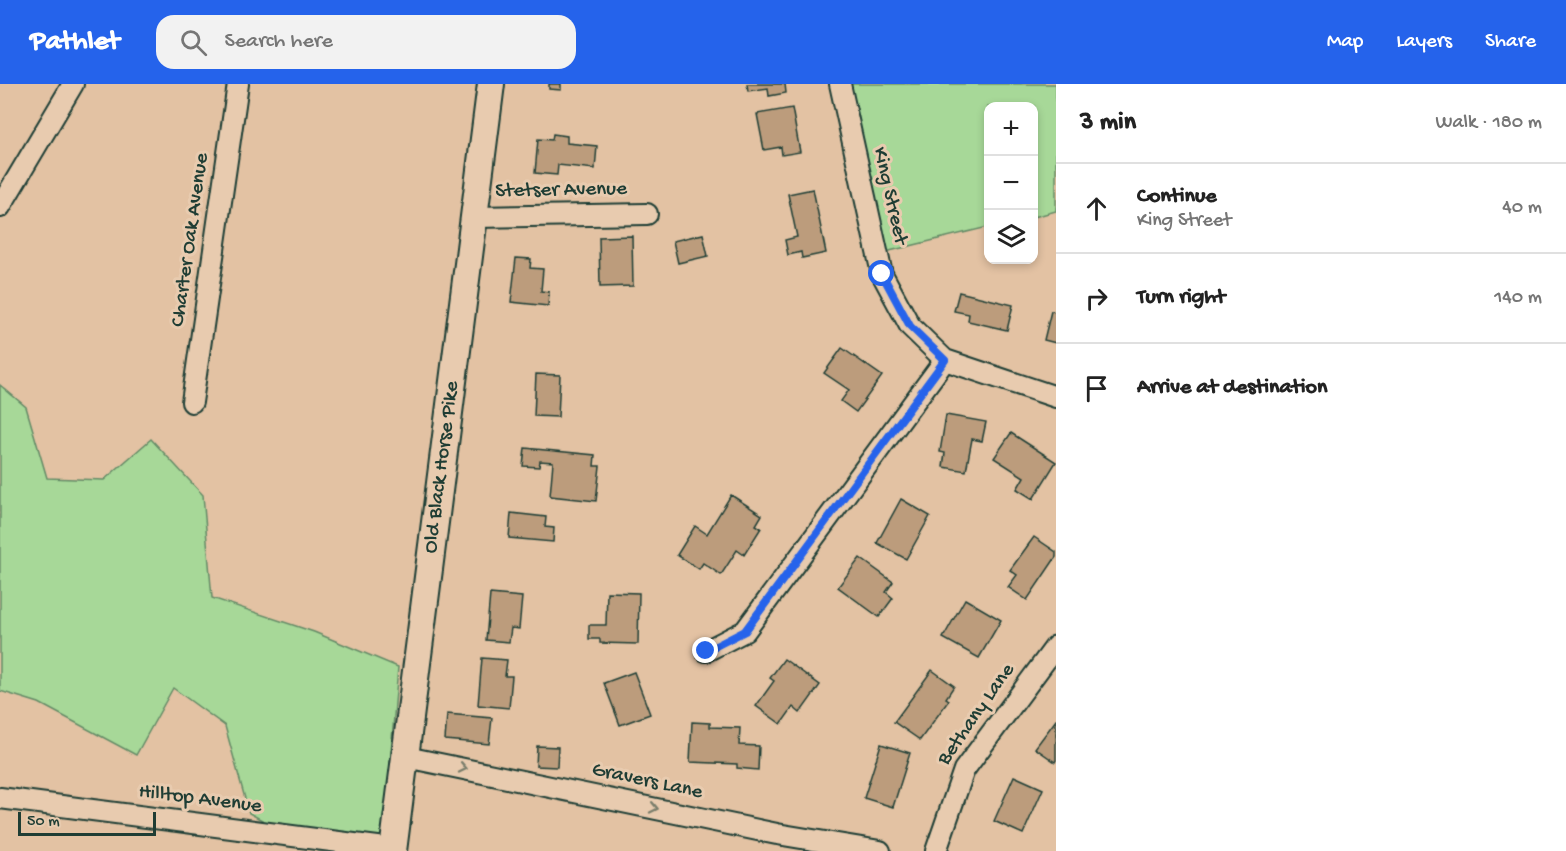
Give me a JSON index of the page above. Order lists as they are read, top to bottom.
{
  "streets": {
    "street": [
      "Stetser Avenue",
      "King Street",
      "Charter Oak Avenue",
      "Old Black Horse Pike",
      "Bethany Lane",
      "Gravers Lane",
      "Hilltop Avenue"
    ]
  },
  "crossings": [
    ["Stetser Avenue", "Old Black Horse Pike"],
    ["Old Black Horse Pike", "Gravers Lane"],
    ["Old Black Horse Pike", "Hilltop Avenue"]
  ],
  "one_way": ["Gravers Lane"],
  "scale_bar": "50 m",
  "page": {
    "header": "Pathlet",
    "search": "Search here",
    "nav": ["Map", "Layers", "Share"],
    "heading": ["3 min", "Walk · 180 m"],
    "map_buttons": ["+", "−"],
    "list": [
      ["Continue", "King Street", "40 m"],
      ["Turn right", "140 m"],
      "Arrive at destination"
    ],
    "scale": "50 m"
  }
}
